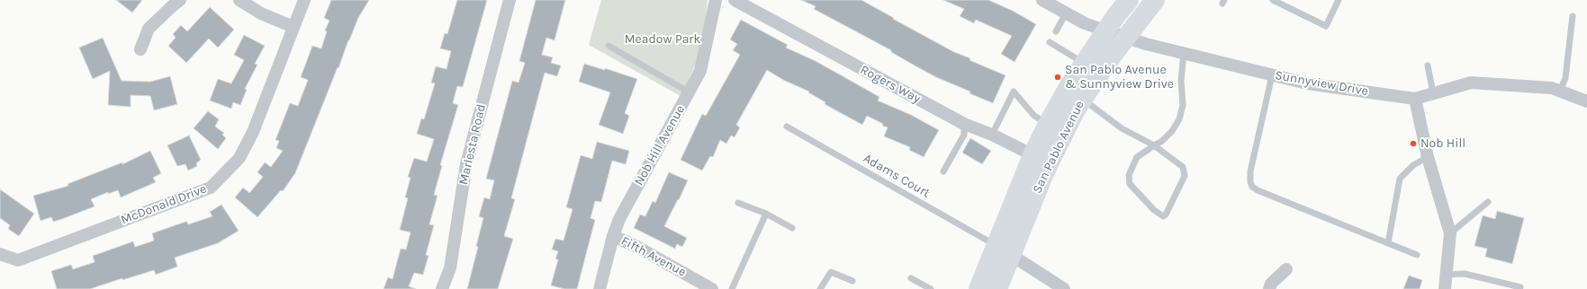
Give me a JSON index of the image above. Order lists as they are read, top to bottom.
{
  "streets": {
    "main road": ["San Pablo Avenue"],
    "street": [
      "Sunnyview Drive",
      "Rogers Way",
      "Marlesta Road",
      "Nob Hill Avenue",
      "McDonald Drive",
      "Fifth Avenue"
    ],
    "lane": ["Adams Court"]
  },
  "crossings": [
    ["Sunnyview Drive", "San Pablo Avenue"],
    ["Rogers Way", "San Pablo Avenue"],
    ["Nob Hill Avenue", "Fifth Avenue"],
    ["San Pablo Avenue", "Adams Court"]
  ],
  "parks": ["Meadow Park"],
  "places": ["San Pablo Avenue & Sunnyview Drive", "Nob Hill"]
}
